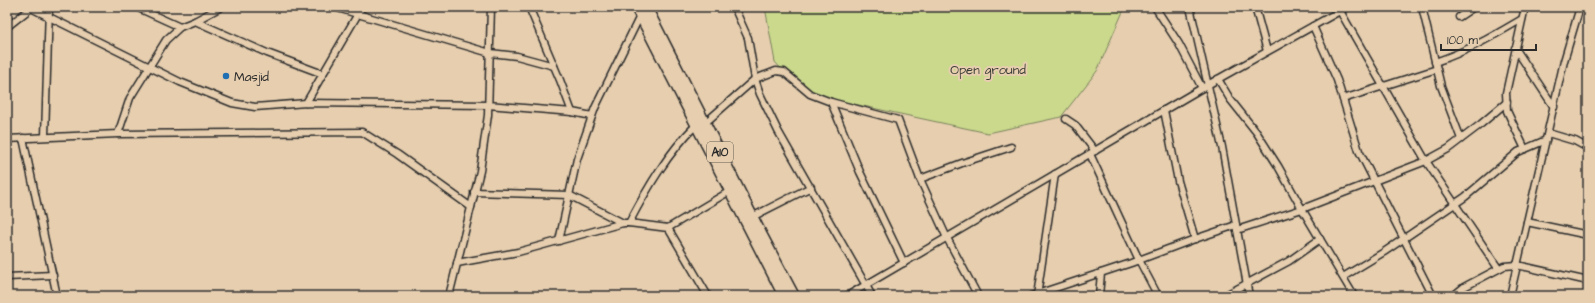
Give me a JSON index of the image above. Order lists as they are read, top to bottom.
{
  "streets": {
    "highway": ["A10"]
  },
  "parks": ["Open ground"],
  "places": ["Masjid"],
  "scale_bar": "100 m"
}
